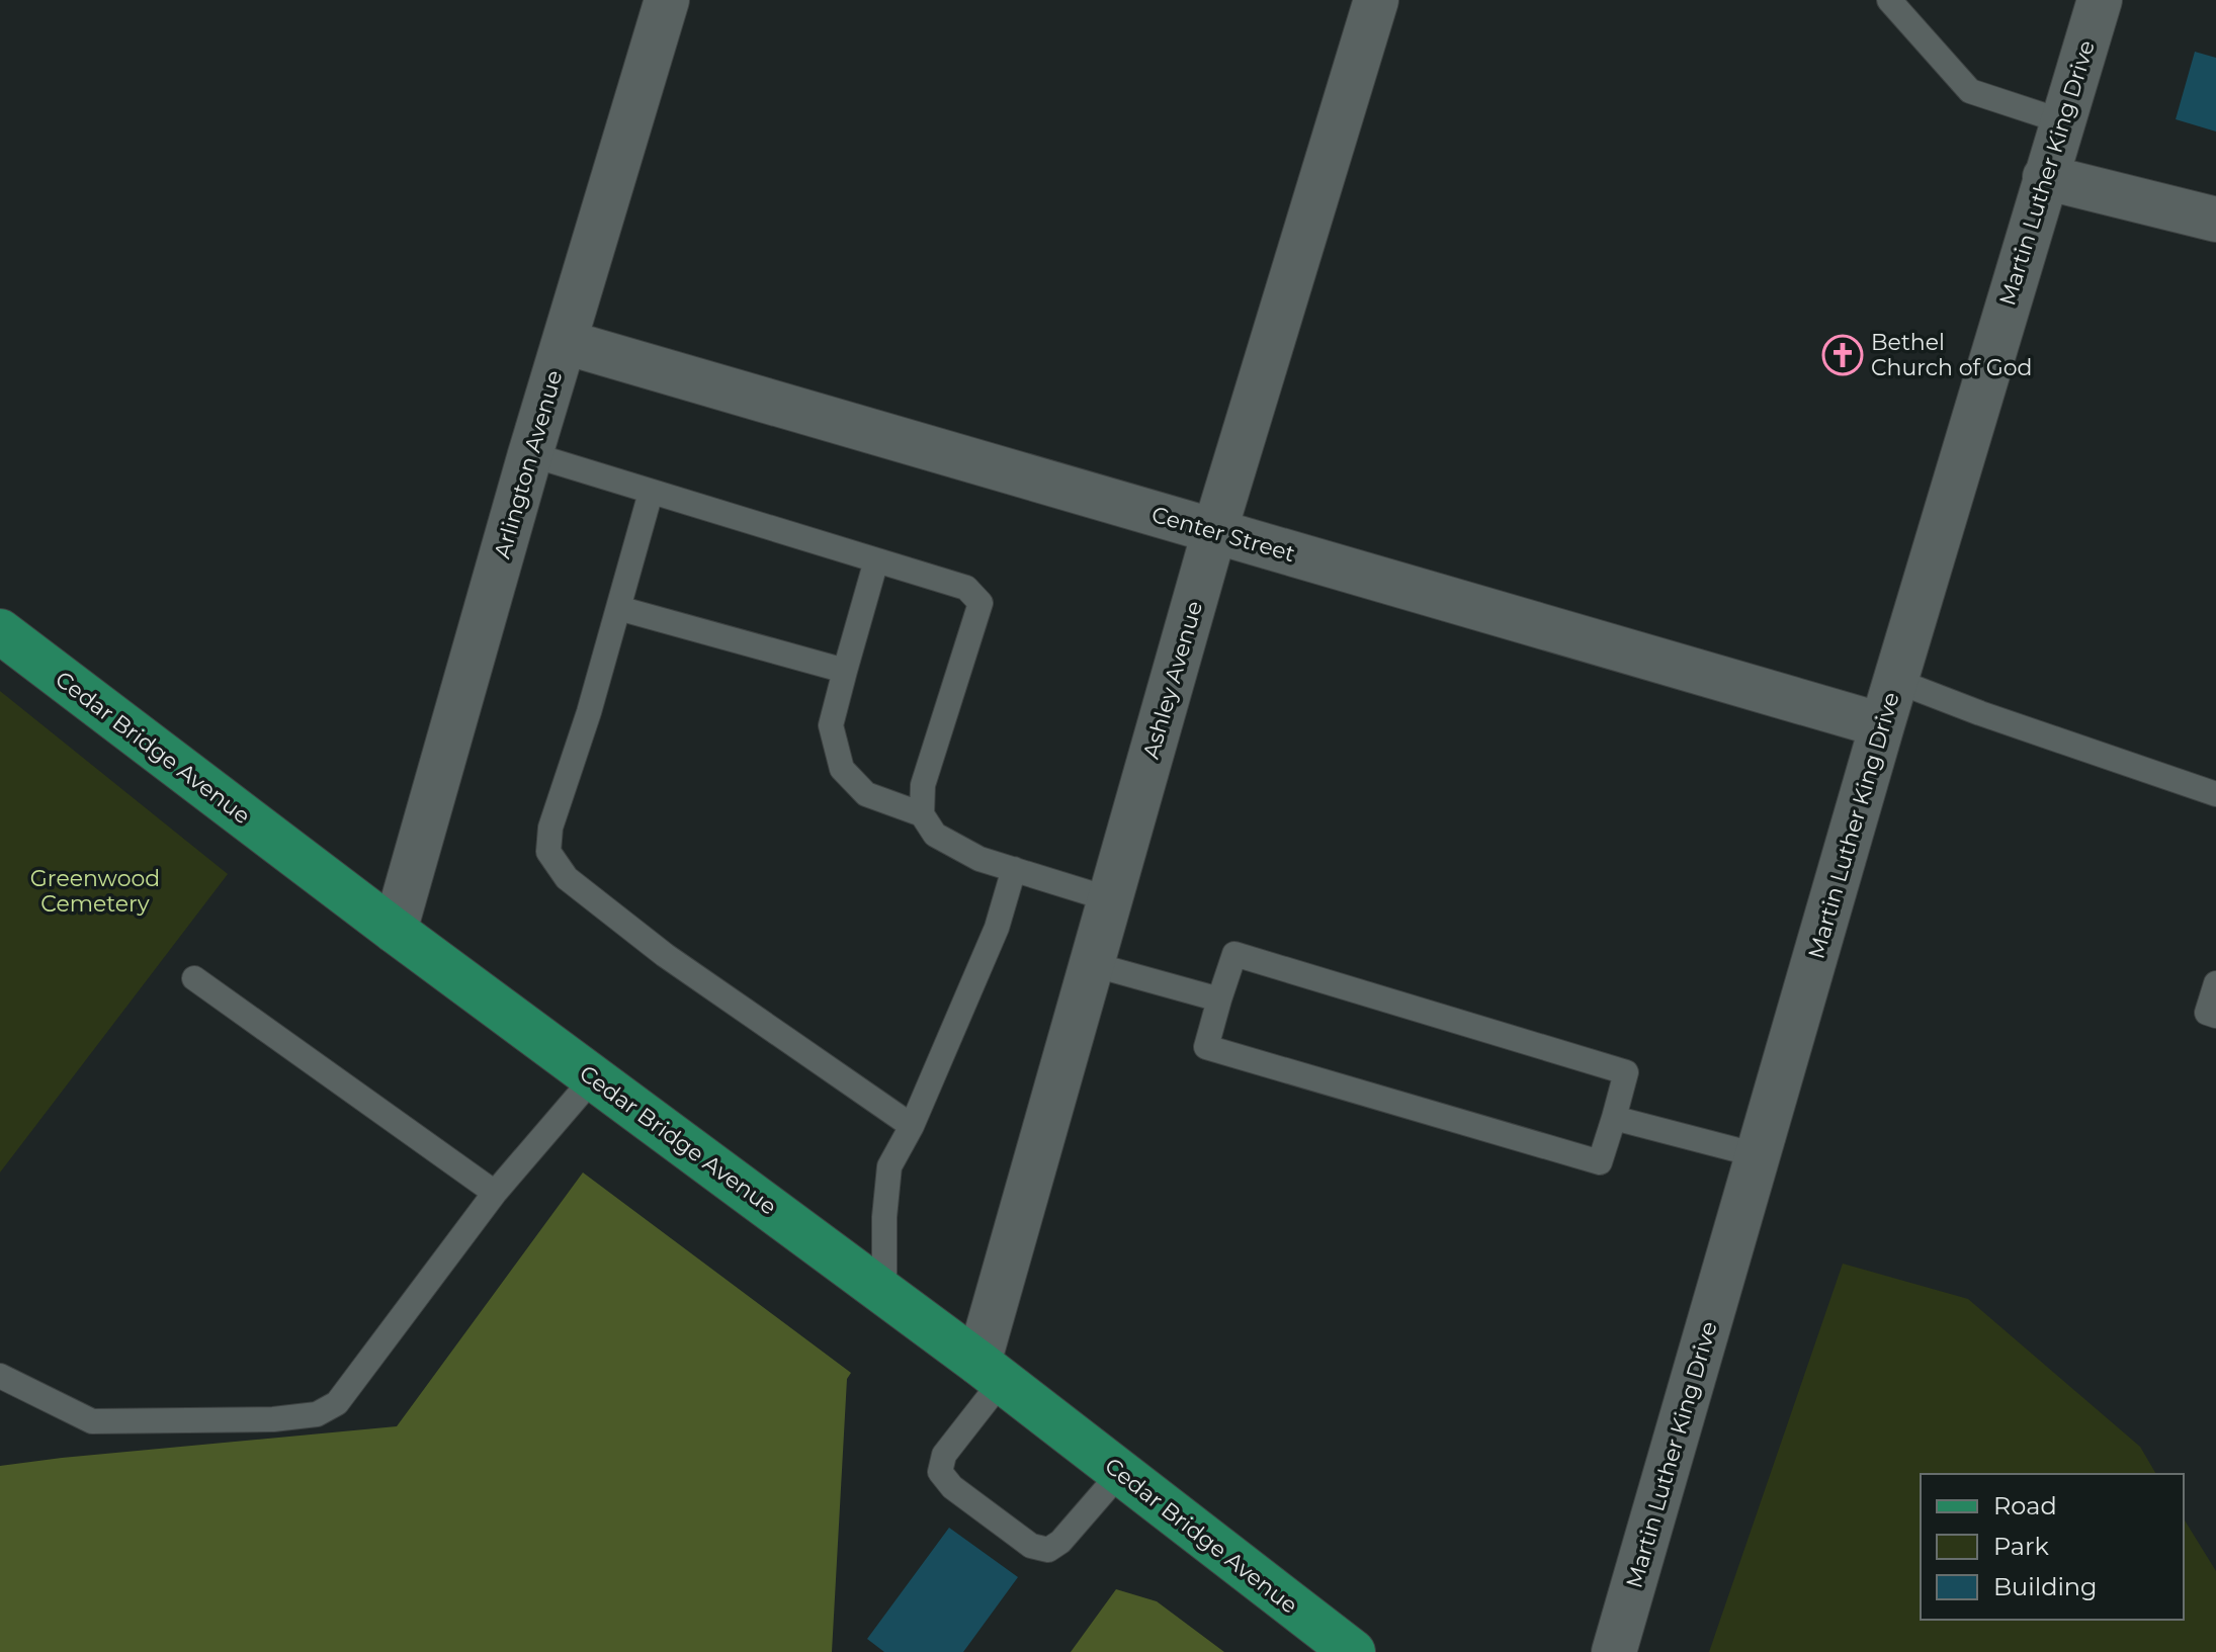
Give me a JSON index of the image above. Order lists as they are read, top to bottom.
{
  "streets": {
    "main road": ["Cedar Bridge Avenue"],
    "street": [
      "Martin Luther King Drive",
      "Arlington Avenue",
      "Center Street",
      "Ashley Avenue"
    ]
  },
  "crossings": [
    ["Martin Luther King Drive", "Center Street"],
    ["Arlington Avenue", "Center Street"],
    ["Arlington Avenue", "Cedar Bridge Avenue"],
    ["Center Street", "Ashley Avenue"],
    ["Ashley Avenue", "Cedar Bridge Avenue"]
  ],
  "parks": ["Greenwood Cemetery"],
  "places": {
    "church": ["Bethel Church of God"]
  },
  "legend": ["Road", "Park", "Building"]
}
